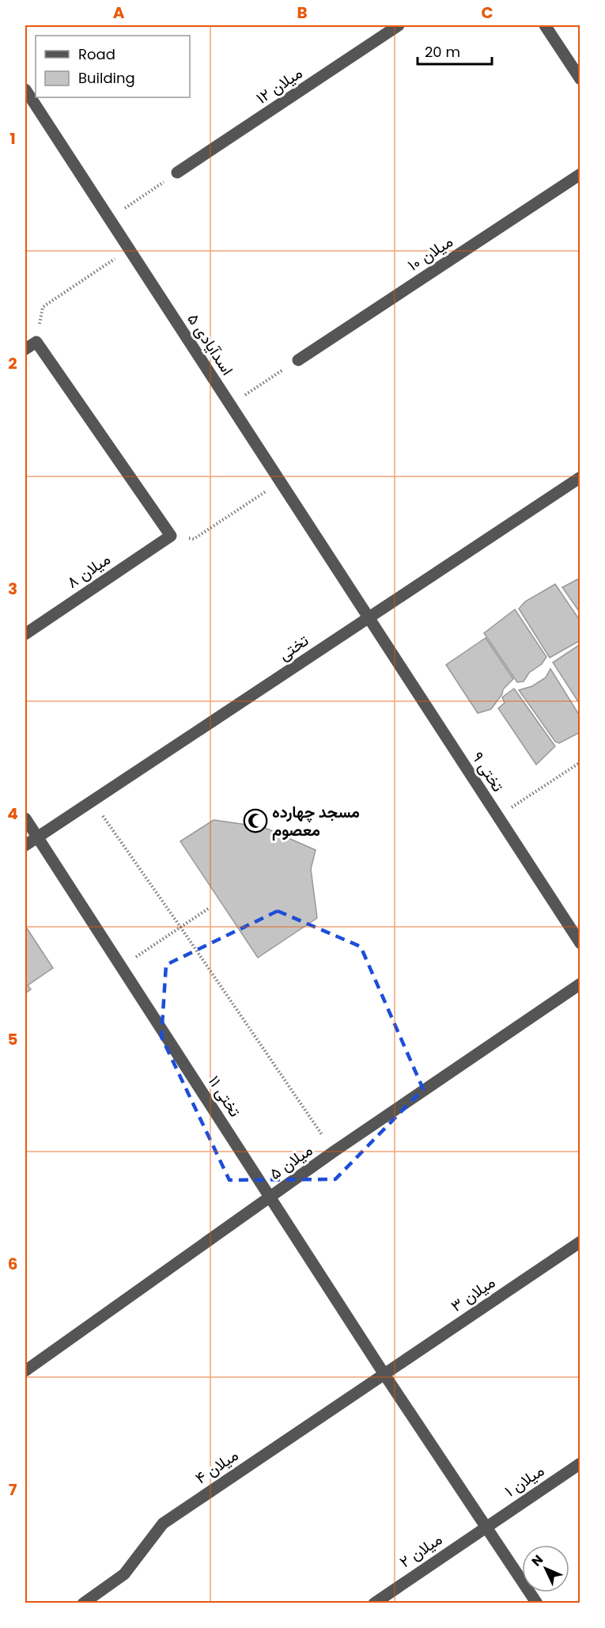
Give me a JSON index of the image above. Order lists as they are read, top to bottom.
{
  "streets": {
    "street": [
      "میلان ۱۲",
      "میلان ۱۰",
      "اسدآیادی ۵",
      "میلان ۸",
      "تختی",
      "تختی ۹",
      "تختی ۱۱",
      "میلان ۵",
      "میلان ۳",
      "میلان ۴",
      "میلان ۱",
      "میلان ۲"
    ]
  },
  "crossings": [
    ["اسدآیادی ۵", "تختی"],
    ["اسدآیادی ۵", "تختی ۹"],
    ["تختی", "تختی ۹"],
    ["تختی", "تختی ۱۱"],
    ["تختی ۱۱", "میلان ۵"],
    ["تختی ۱۱", "میلان ۳"],
    ["تختی ۱۱", "میلان ۴"],
    ["تختی ۱۱", "میلان ۱"],
    ["تختی ۱۱", "میلان ۲"],
    ["میلان ۳", "میلان ۴"],
    ["میلان ۱", "میلان ۲"]
  ],
  "places": {
    "mosque": ["مسجد چهارده معصوم"]
  },
  "legend": ["Road", "Building"],
  "scale_bar": "20 m",
  "north": "top left",
  "grid": {
    "columns": ["A", "B", "C"],
    "rows": [
      "1",
      "2",
      "3",
      "4",
      "5",
      "6",
      "7"
    ]
  }
}
